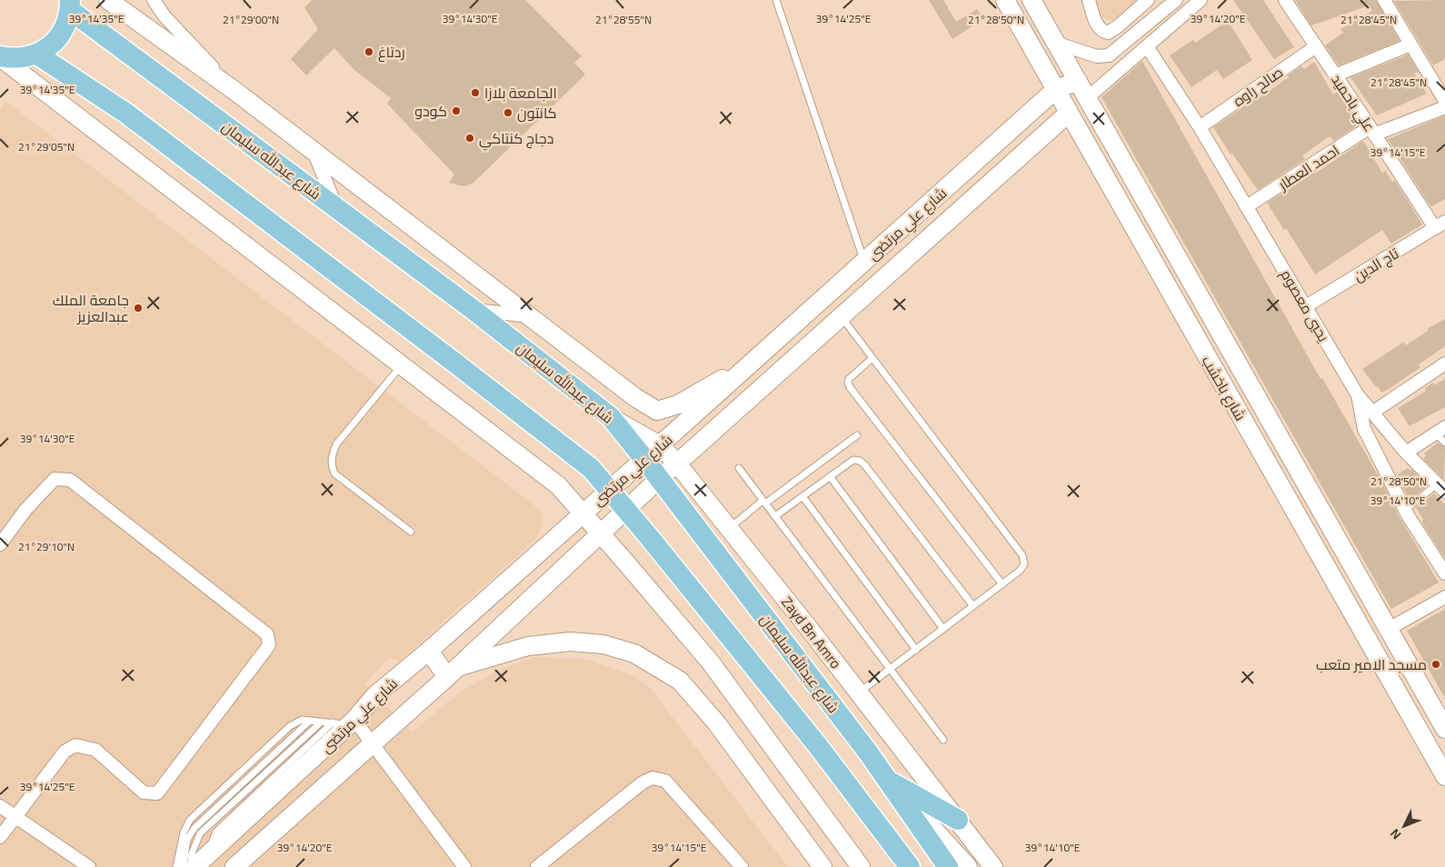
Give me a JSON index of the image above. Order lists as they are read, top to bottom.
{
  "streets": {
    "main road": [
      "شارع عبدالله سليمان",
      "شارع علي مرتضى",
      "شارع باخشب",
      "Zayd Bn Amro"
    ],
    "street": [
      "صالح راوه",
      "علي باحميد",
      "احمد العطار",
      "تاج الدين",
      "يحيي معصوم"
    ]
  },
  "crossings": [
    ["صالح راوه", "علي باحميد"],
    ["صالح راوه", "يحيي معصوم"],
    ["علي باحميد", "احمد العطار"],
    ["علي باحميد", "تاج الدين"],
    ["شارع عبدالله سليمان", "شارع علي مرتضى"],
    ["شارع عبدالله سليمان", "Zayd Bn Amro"],
    ["احمد العطار", "يحيي معصوم"],
    ["شارع علي مرتضى", "شارع باخشب"],
    ["شارع علي مرتضى", "Zayd Bn Amro"],
    ["تاج الدين", "يحيي معصوم"]
  ],
  "places": [
    "ردتاغ",
    "الجامعة بلازا",
    "كودو",
    "كانتون",
    "دجاج كنتاكي",
    "جامعة الملك عبدالعزيز",
    "مسجد الامير متعب"
  ],
  "north": "bottom left",
  "coordinates": [
    "39°14'35\"E",
    "39°14'30\"E",
    "39°14'25\"E",
    "39°14'20\"E",
    "21°29'00\"N",
    "21°28'55\"N",
    "21°28'50\"N",
    "21°28'45\"N",
    "21°29'05\"N",
    "39°14'15\"E",
    "39°14'10\"E",
    "21°29'10\"N"
  ]
}
